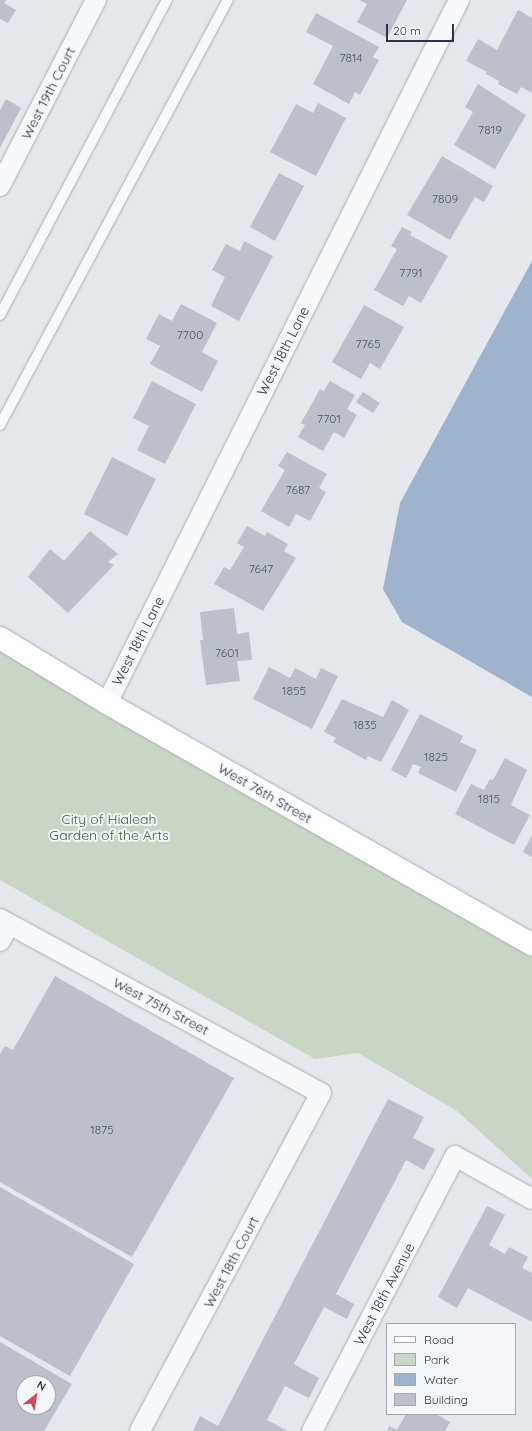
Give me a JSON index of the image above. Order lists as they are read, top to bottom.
{
  "streets": {
    "street": [
      "West 19th Court",
      "West 18th Lane",
      "West 76th Street",
      "West 75th Street",
      "West 18th Court",
      "West 18th Avenue"
    ]
  },
  "crossings": [
    ["West 18th Lane", "West 76th Street"],
    ["West 75th Street", "West 18th Court"]
  ],
  "parks": ["City of Hialeah Garden of the Arts"],
  "house_numbers": [
    "7814",
    "7819",
    "7809",
    "7791",
    "7700",
    "7765",
    "7701",
    "7687",
    "7647",
    "7601",
    "1855",
    "1835",
    "1825",
    "1815",
    "1875"
  ],
  "legend": [
    "Road",
    "Park",
    "Water",
    "Building"
  ],
  "scale_bar": "20 m",
  "north": "top right"
}
